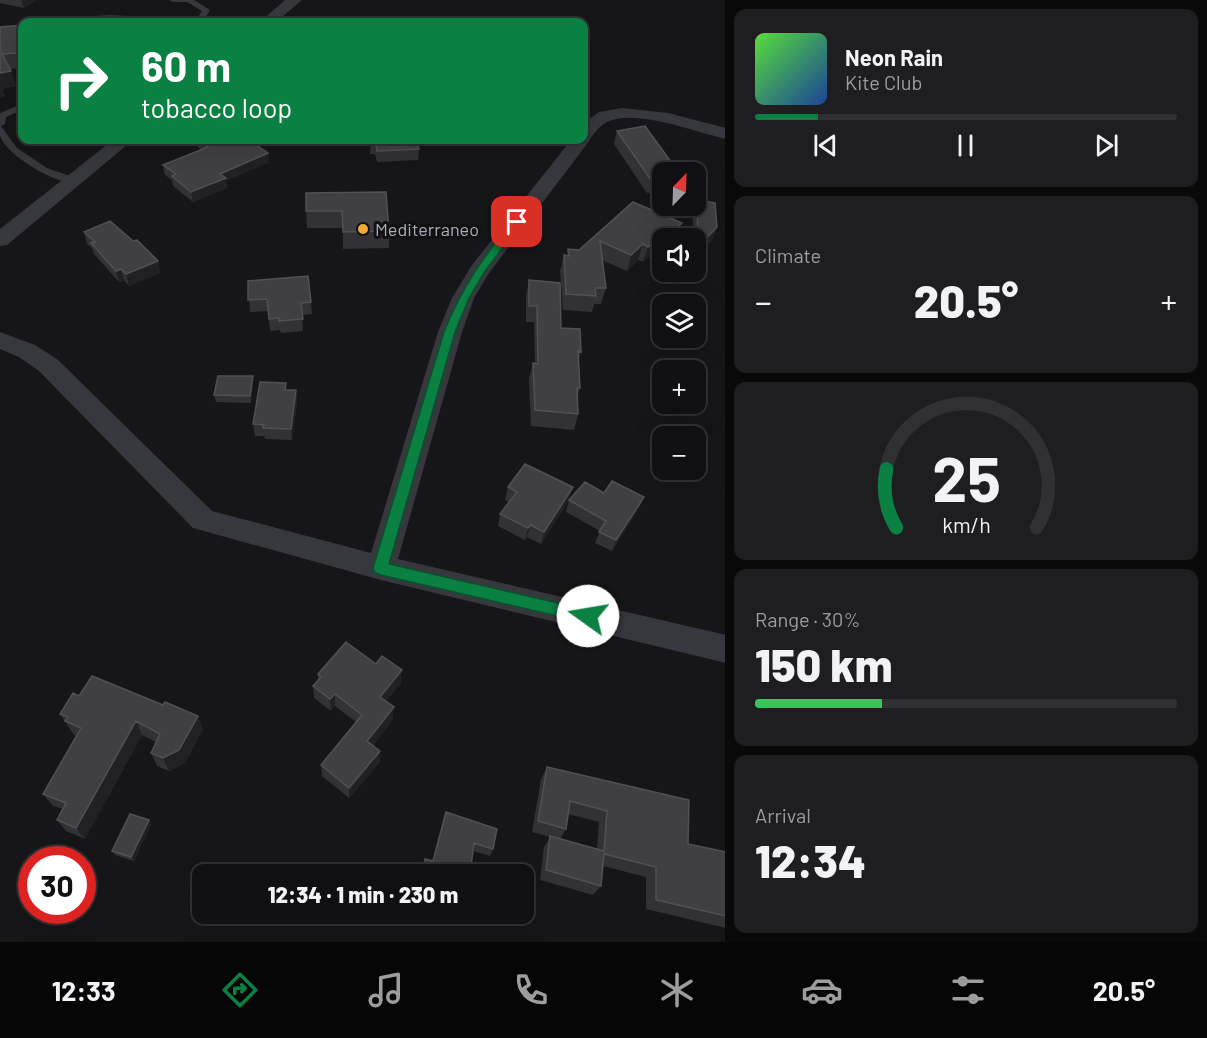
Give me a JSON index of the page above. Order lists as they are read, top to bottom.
{
  "places": ["Mediterraneo"],
  "north": "top right",
  "page": {
    "turn": ["60 m", "tobacco loop"],
    "song": ["Neon Rain", "Kite Club"],
    "map_buttons": ["+", "−"],
    "tile": [
      "Climate",
      ["Range · 30%", "150 km"],
      ["Arrival", "12:34"]
    ],
    "heat": ["−", "20.5°", "+"],
    "limit": "30",
    "trip": "12:34 · 1 min · 230 m",
    "tabs": ["12:33", "20.5°"],
    "gauge": ["25", "km/h"]
  }
}
